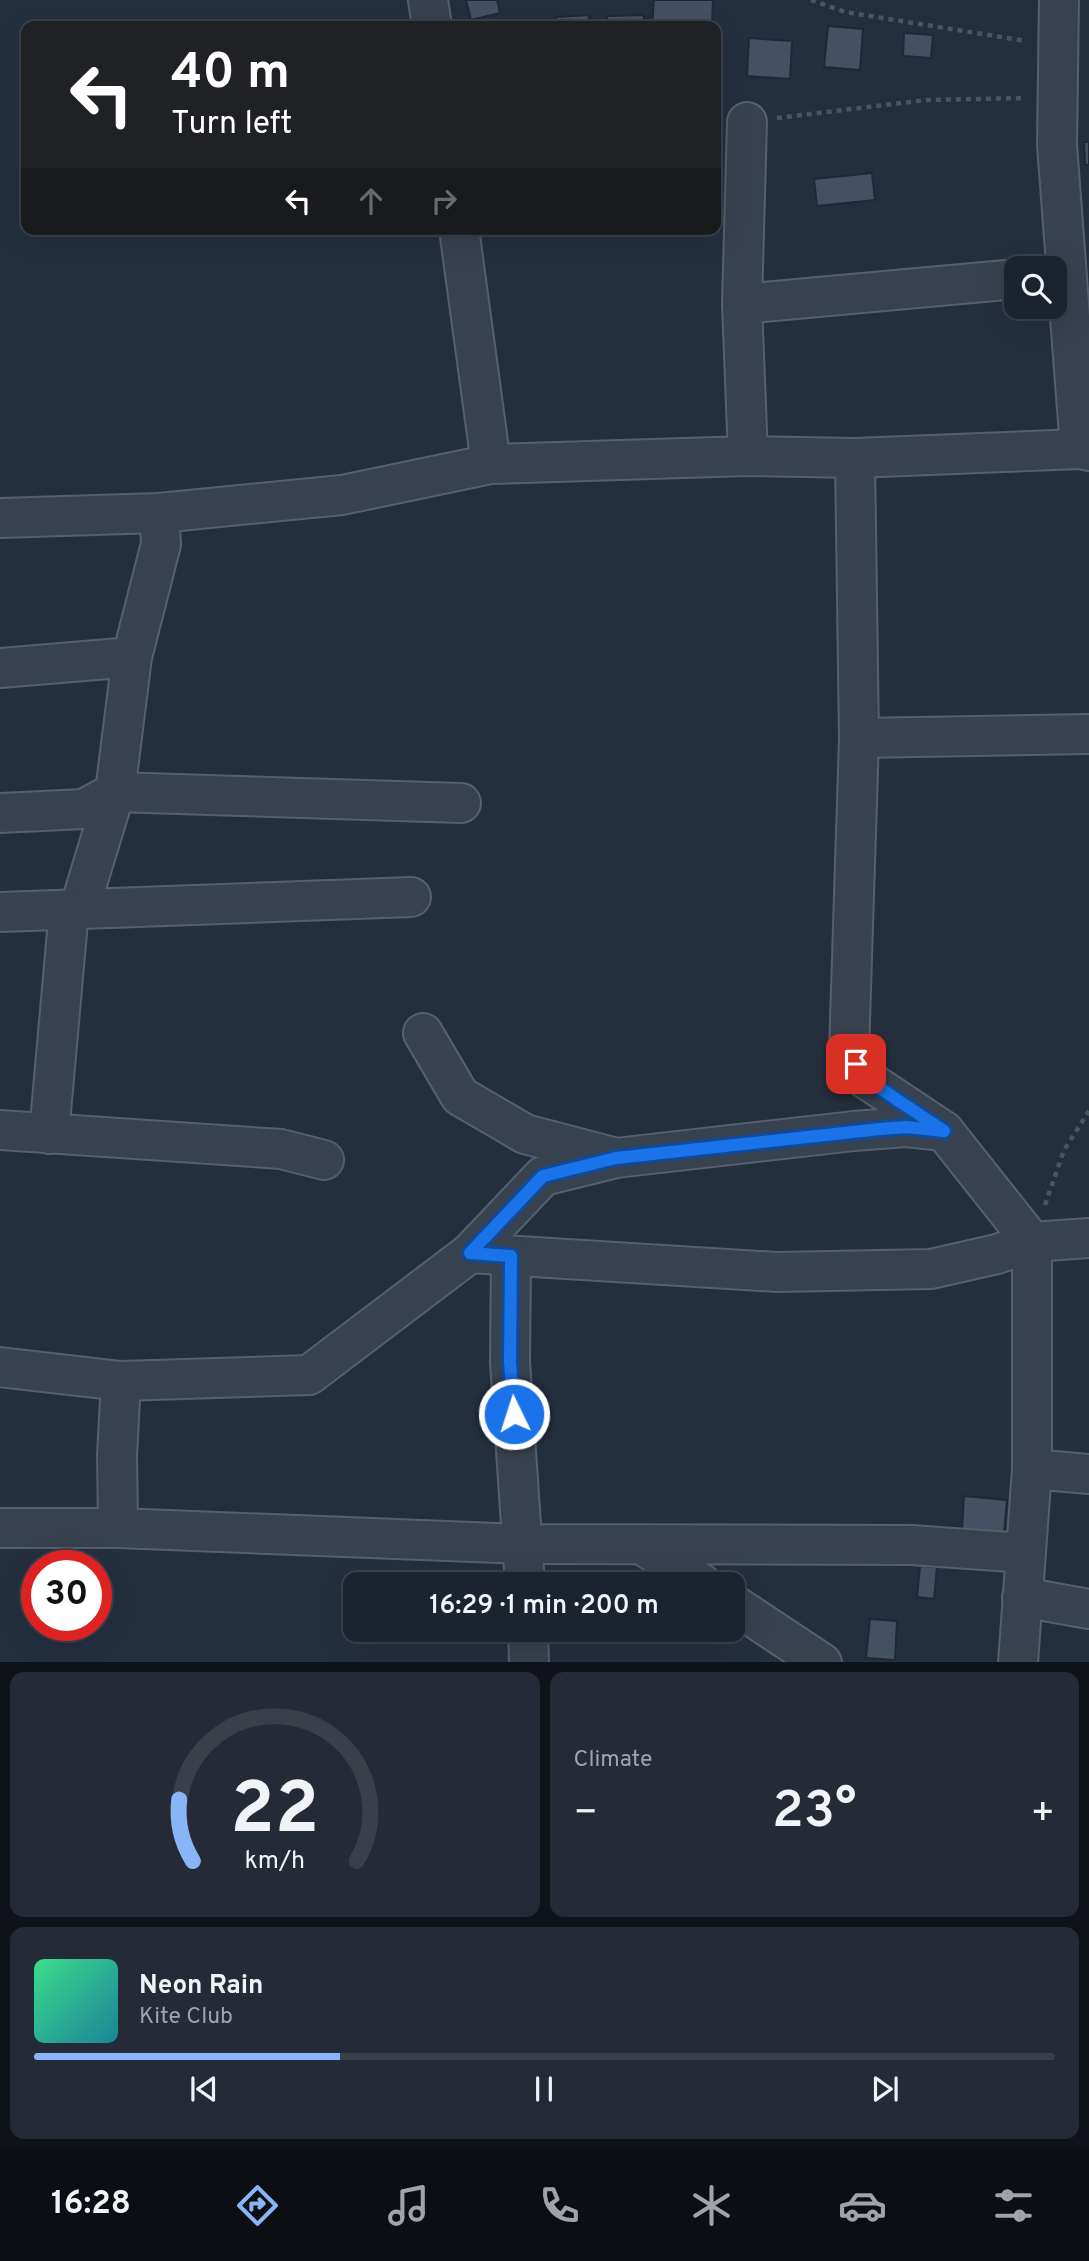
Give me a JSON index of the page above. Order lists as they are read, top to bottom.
{
  "page": {
    "turn": ["40 m", "Turn left"],
    "limit": "30",
    "trip": "16:29 · 1 min · 200 m",
    "tile": "Climate",
    "heat": ["−", "23°", "+"],
    "song": ["Neon Rain", "Kite Club"],
    "tabs": "16:28",
    "gauge": ["22", "km/h"]
  }
}
